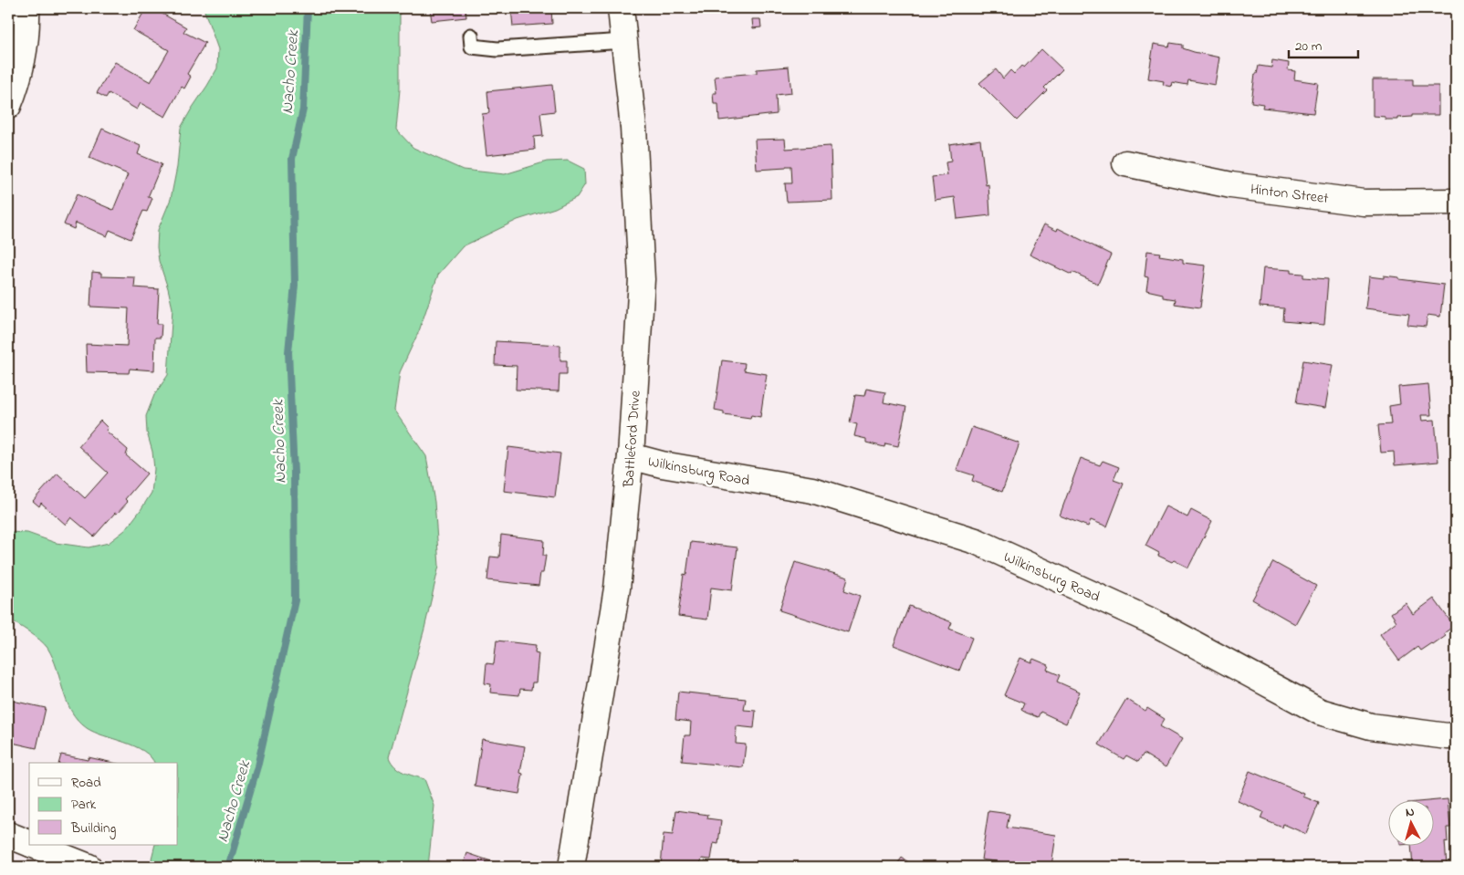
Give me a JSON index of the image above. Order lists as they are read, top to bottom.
{
  "streets": {
    "street": ["Hinton Street", "Battleford Drive", "Wilkinsburg Road"]
  },
  "crossings": [
    ["Battleford Drive", "Wilkinsburg Road"]
  ],
  "water": ["Nacho Creek"],
  "legend": ["Road", "Park", "Building"],
  "scale_bar": "20 m",
  "north": "top"
}
